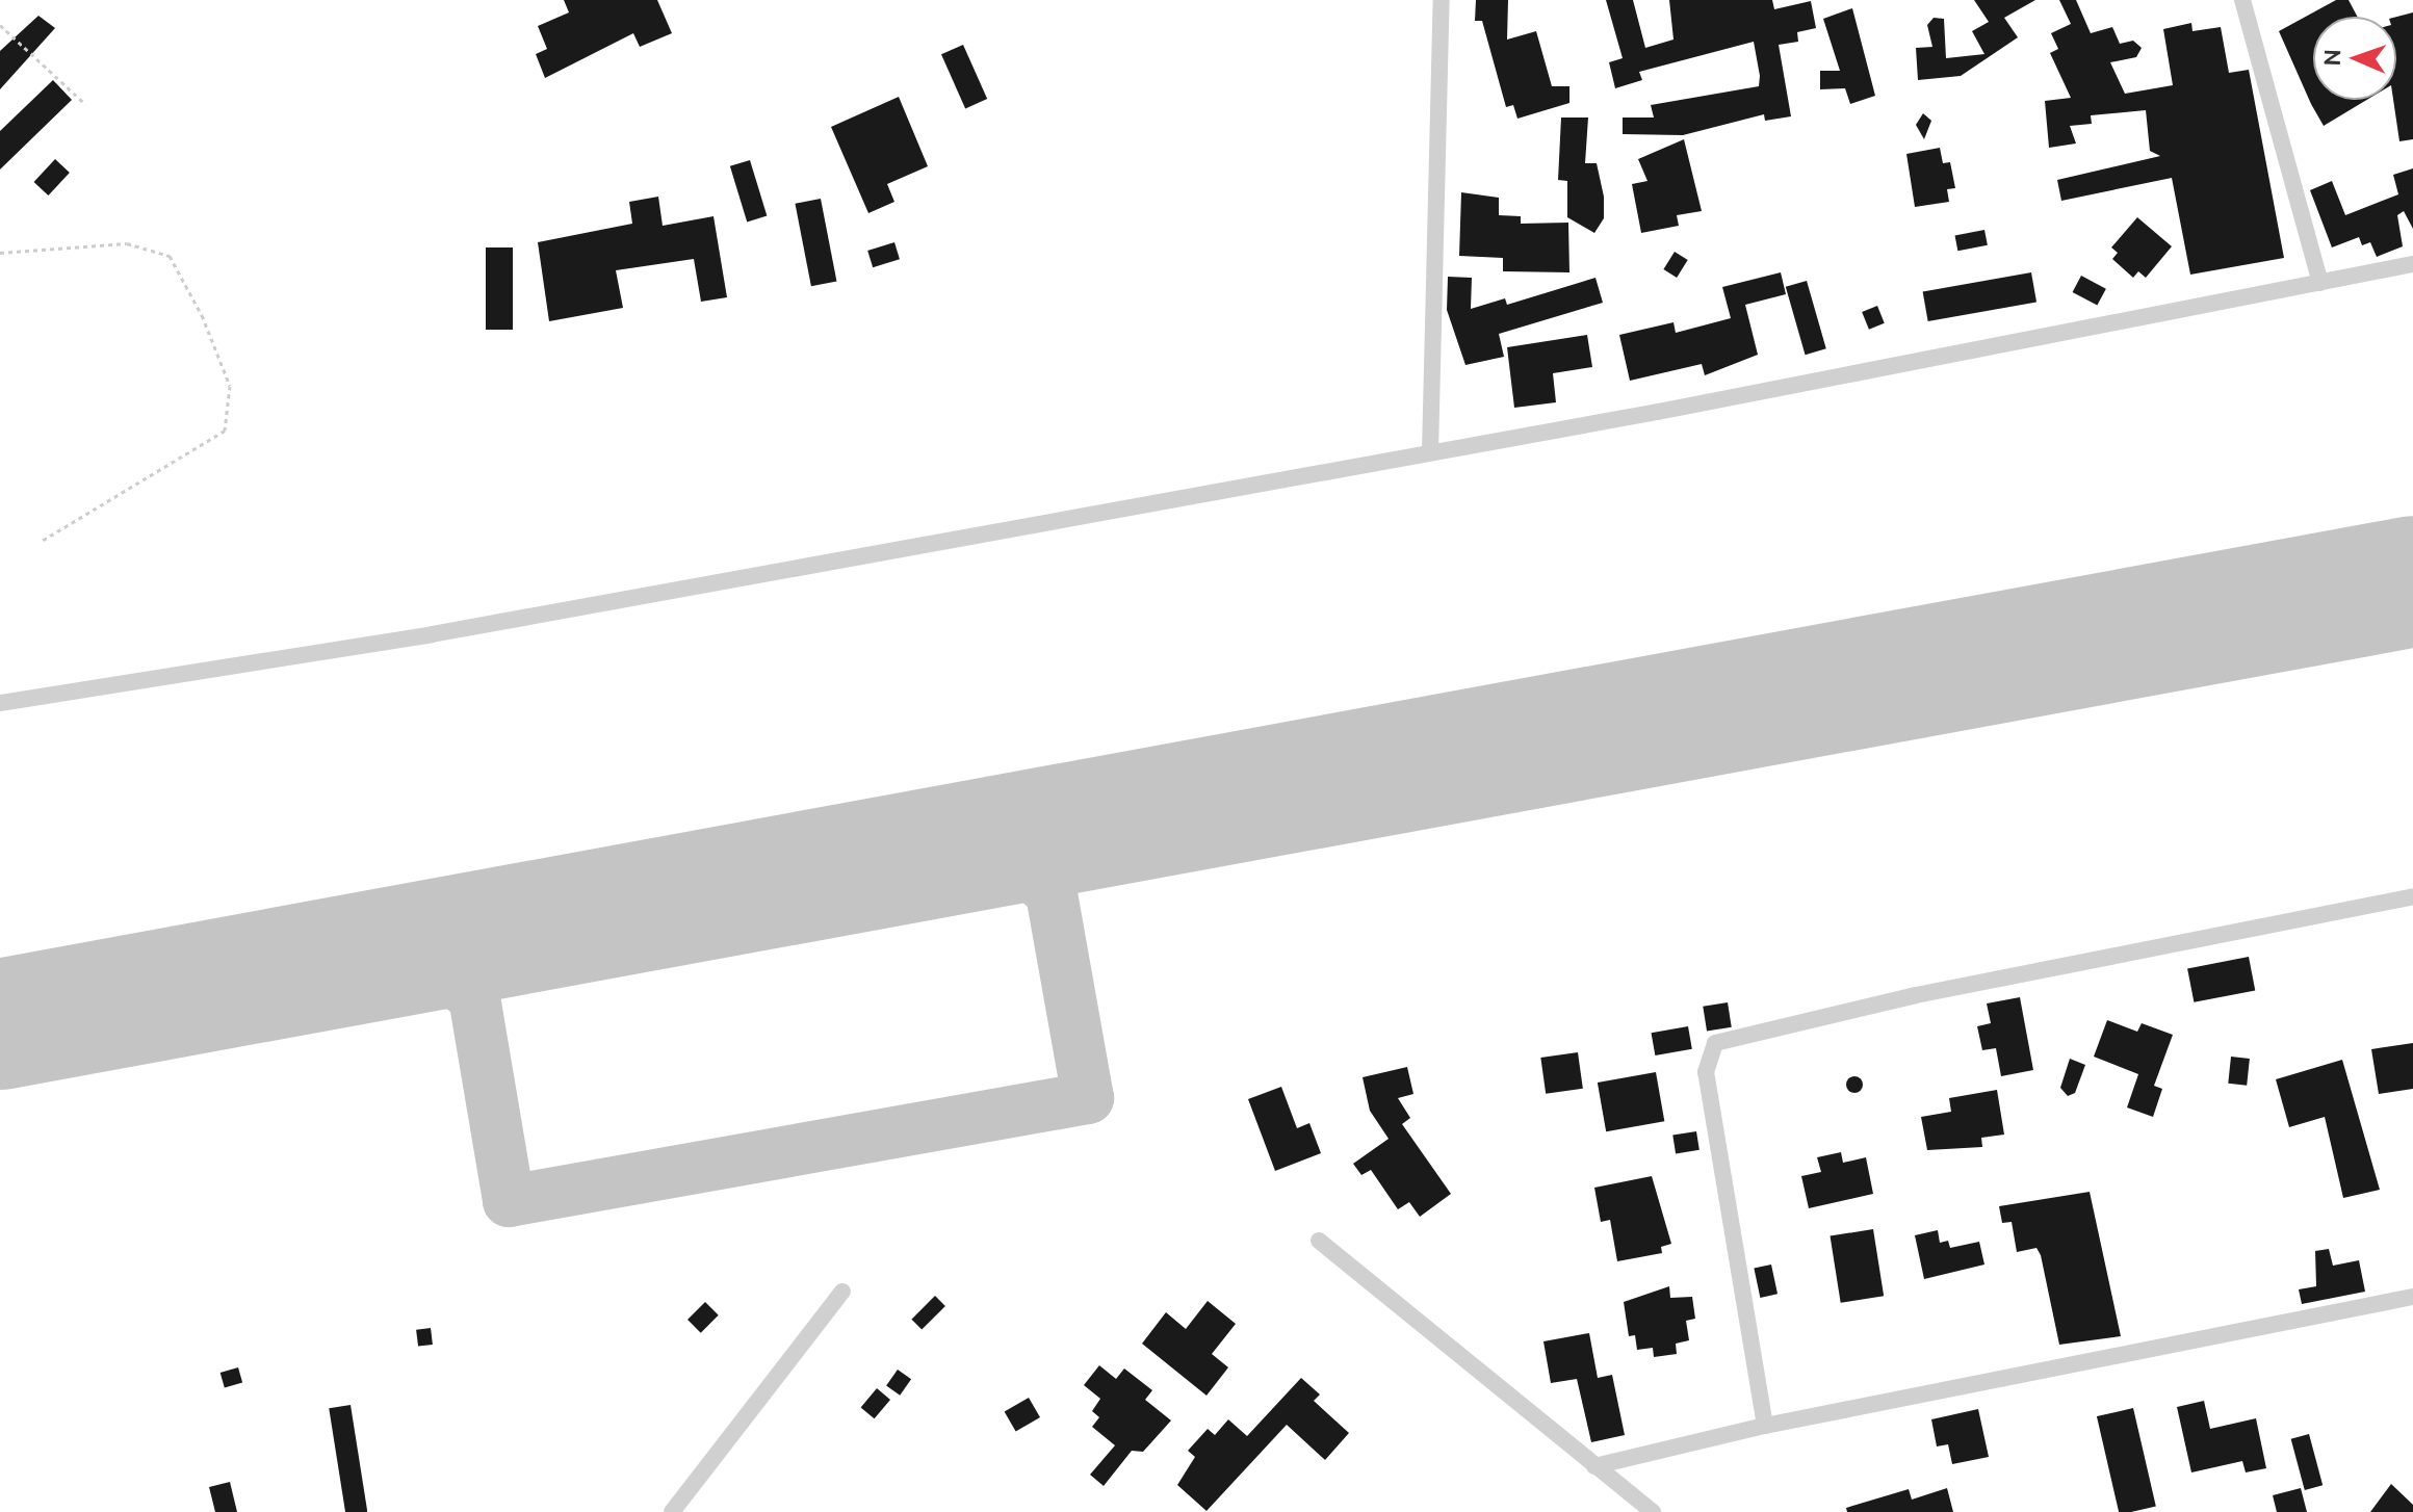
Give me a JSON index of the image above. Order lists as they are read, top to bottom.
{
  "north": "left"
}
